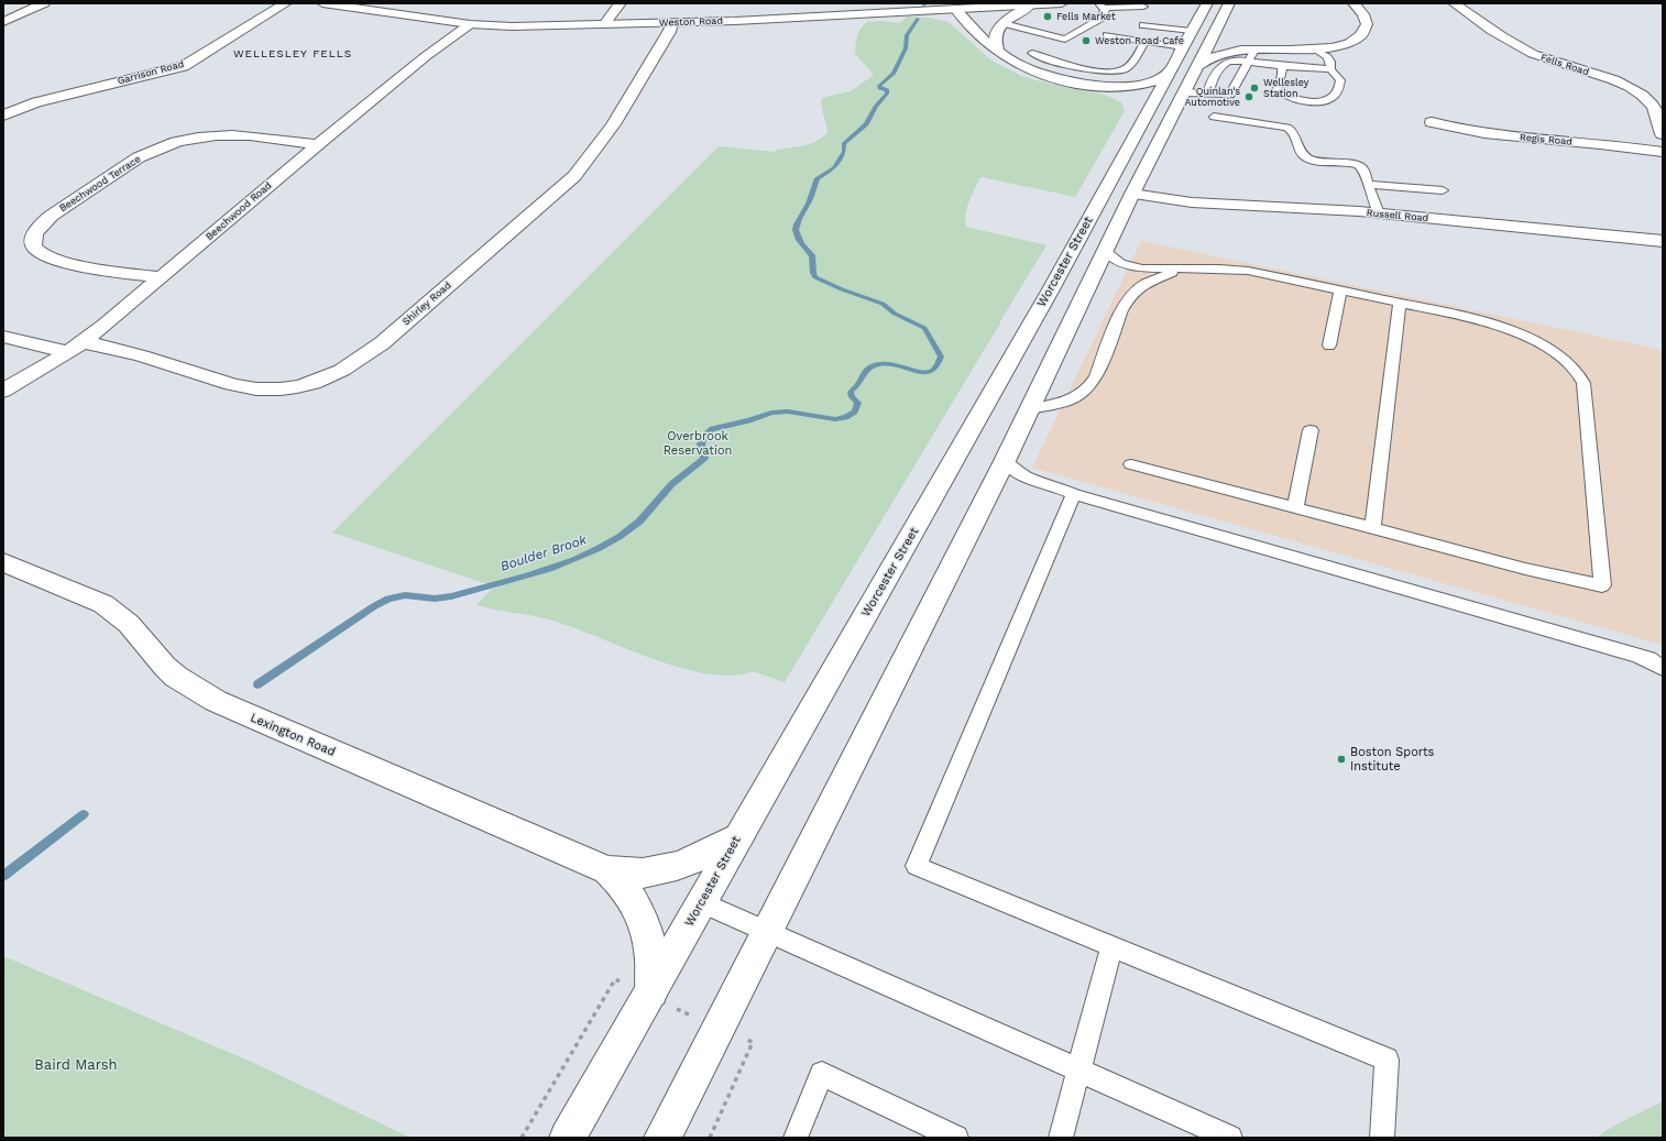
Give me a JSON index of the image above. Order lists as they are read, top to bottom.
{
  "streets": {
    "main road": [
      "Weston Road",
      "Fells Road",
      "Garrison Road",
      "Regis Road",
      "Beechwood Terrace",
      "Beechwood Road",
      "Russell Road",
      "Worcester Street",
      "Shirley Road",
      "Lexington Road"
    ]
  },
  "crossings": [
    ["Weston Road", "Beechwood Road"],
    ["Weston Road", "Shirley Road"],
    ["Beechwood Terrace", "Beechwood Road"],
    ["Beechwood Road", "Shirley Road"],
    ["Worcester Street", "Lexington Road"]
  ],
  "districts": ["WELLESLEY FELLS"],
  "water": ["Boulder Brook"],
  "parks": ["Overbrook Reservation", "Baird Marsh"],
  "places": [
    "Fells Market",
    "Weston Road Cafe",
    "Wellesley Station",
    "Quinlan's Automotive",
    "Boston Sports Institute"
  ]
}
